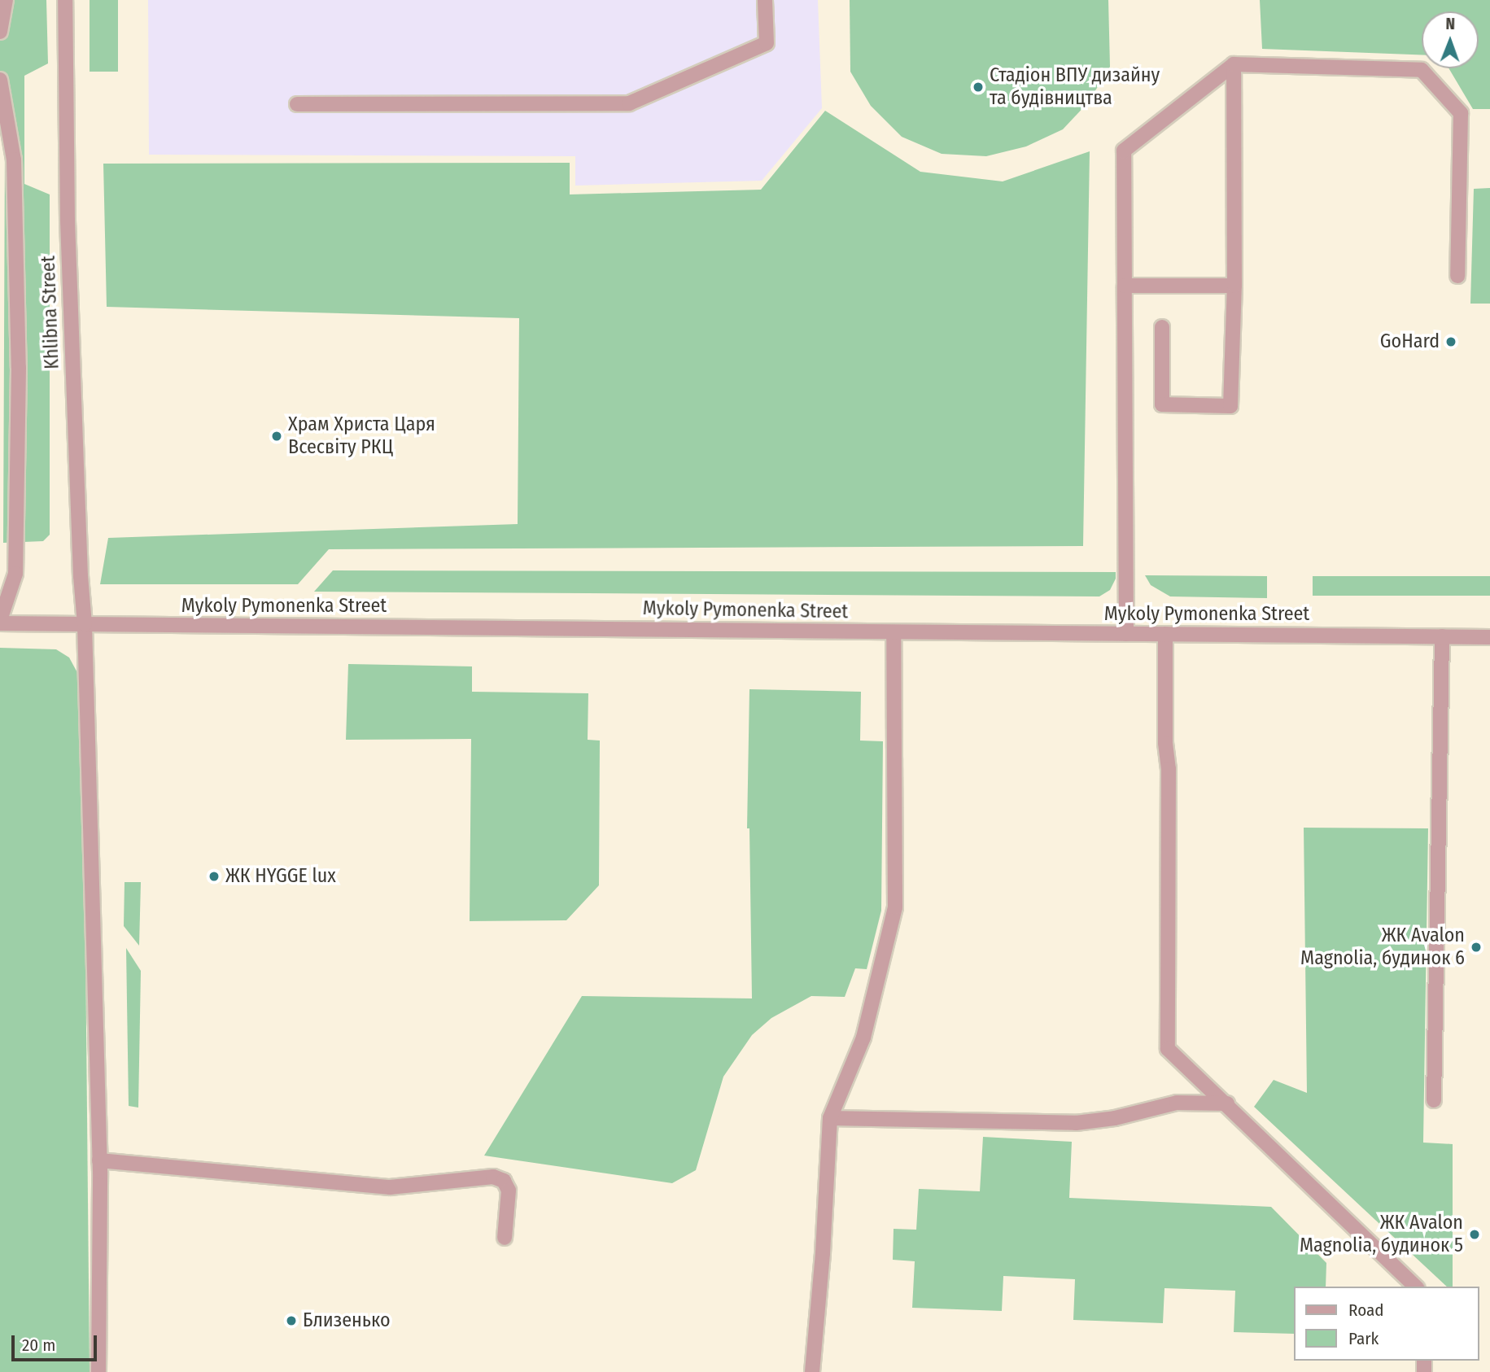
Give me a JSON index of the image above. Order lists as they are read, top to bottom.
{
  "streets": {
    "street": ["Khlibna Street", "Mykoly Pymonenka Street"]
  },
  "crossings": [
    ["Khlibna Street", "Mykoly Pymonenka Street"]
  ],
  "places": [
    "Стадіон ВПУ дизайну та будівництва",
    "GoHard",
    "Храм Христа Царя Всесвіту РКЦ",
    "ЖК HYGGE lux",
    "ЖК Avalon Magnolia, будинок 6",
    "ЖК Avalon Magnolia, будинок 5",
    "Близенько"
  ],
  "legend": ["Road", "Park"],
  "scale_bar": "20 m",
  "north": "top"
}
